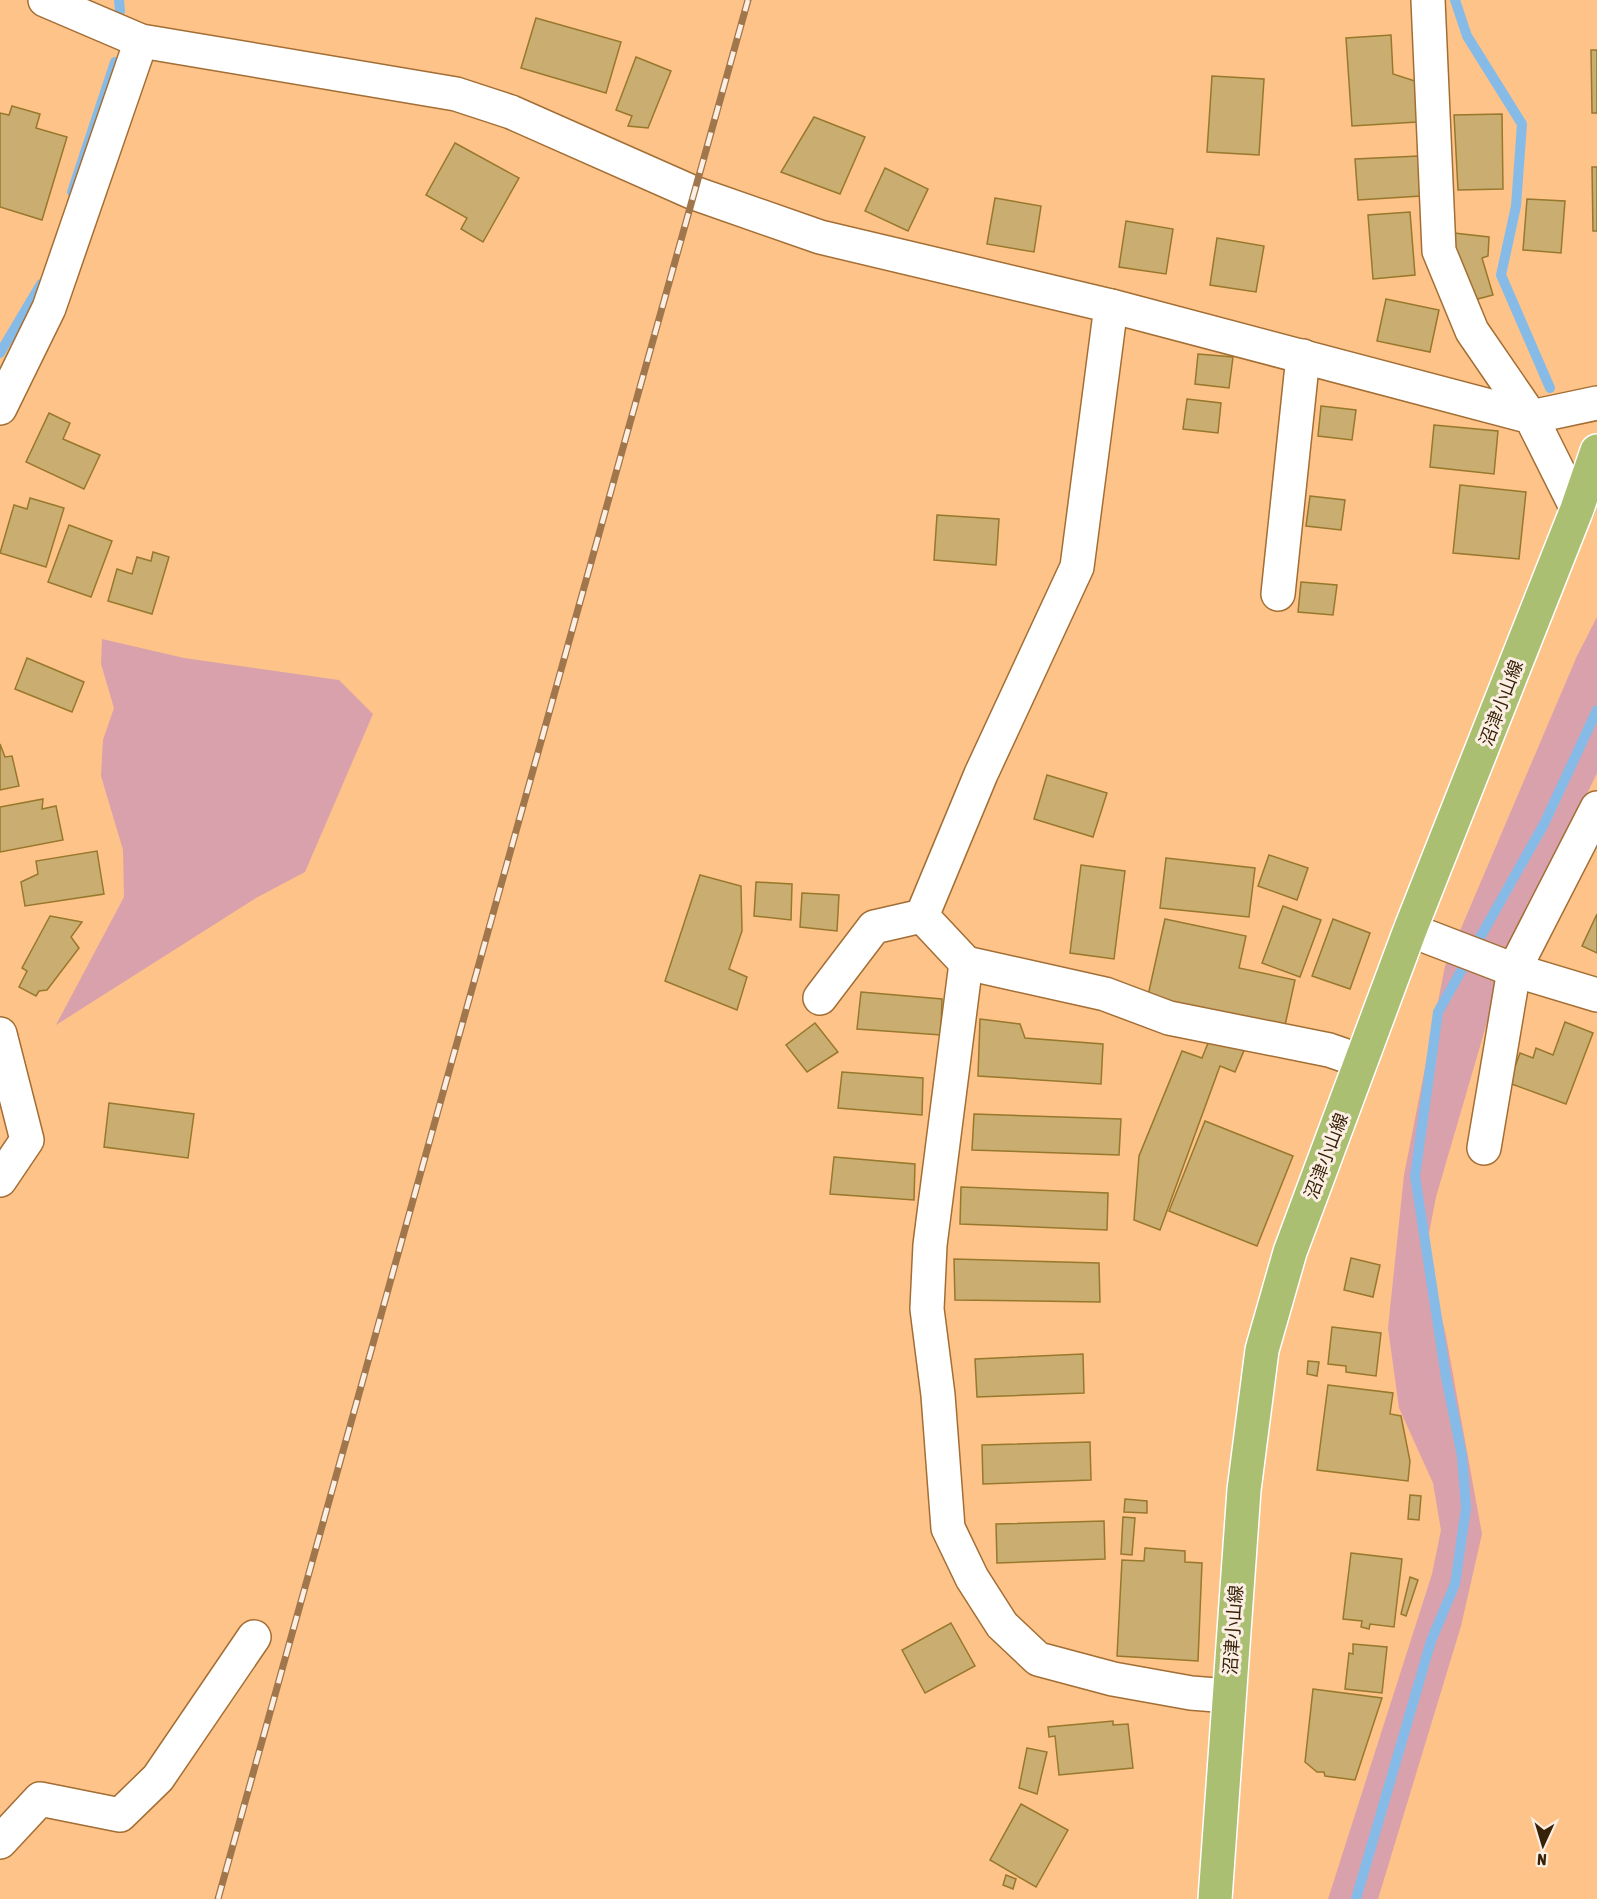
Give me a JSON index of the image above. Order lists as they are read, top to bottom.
{
  "streets": {
    "main road": ["沼津小山線"]
  },
  "north": "bottom"
}
